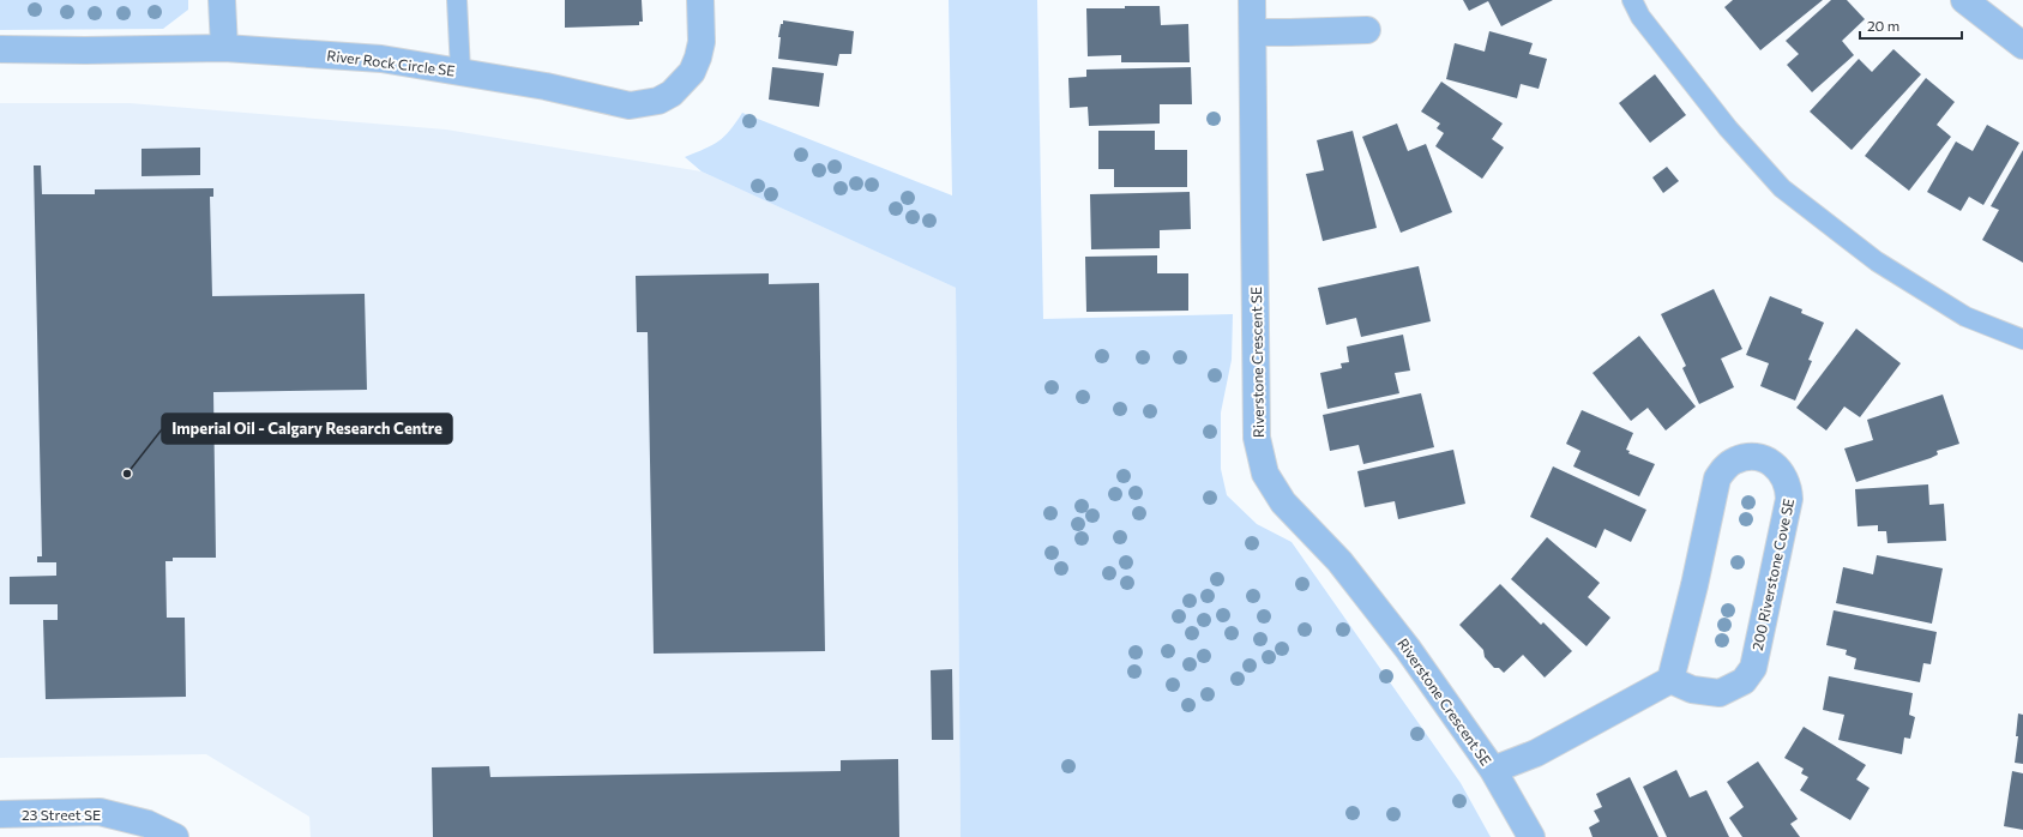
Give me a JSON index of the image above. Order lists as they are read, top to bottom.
{
  "streets": {
    "street": [
      "River Rock Circle SE",
      "Riverstone Crescent SE",
      "200 Riverstone Cove SE",
      "23 Street SE"
    ]
  },
  "places": ["Imperial Oil - Calgary Research Centre"],
  "scale_bar": "20 m"
}
